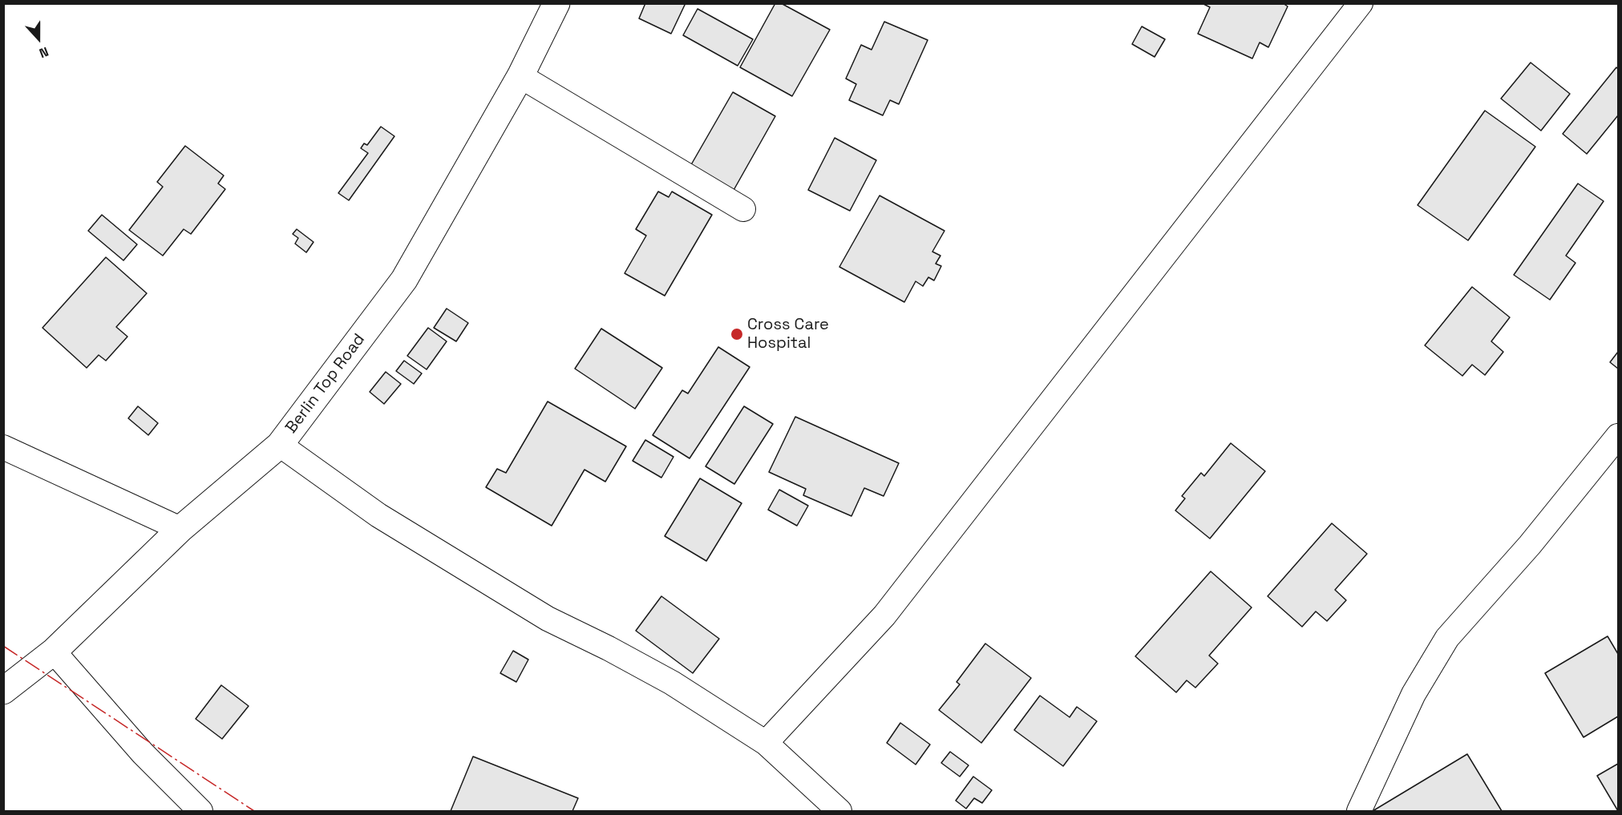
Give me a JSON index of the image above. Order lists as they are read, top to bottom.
{
  "streets": {
    "street": ["Berlin Top Road"]
  },
  "places": ["Cross Care Hospital"],
  "north": "bottom"
}
